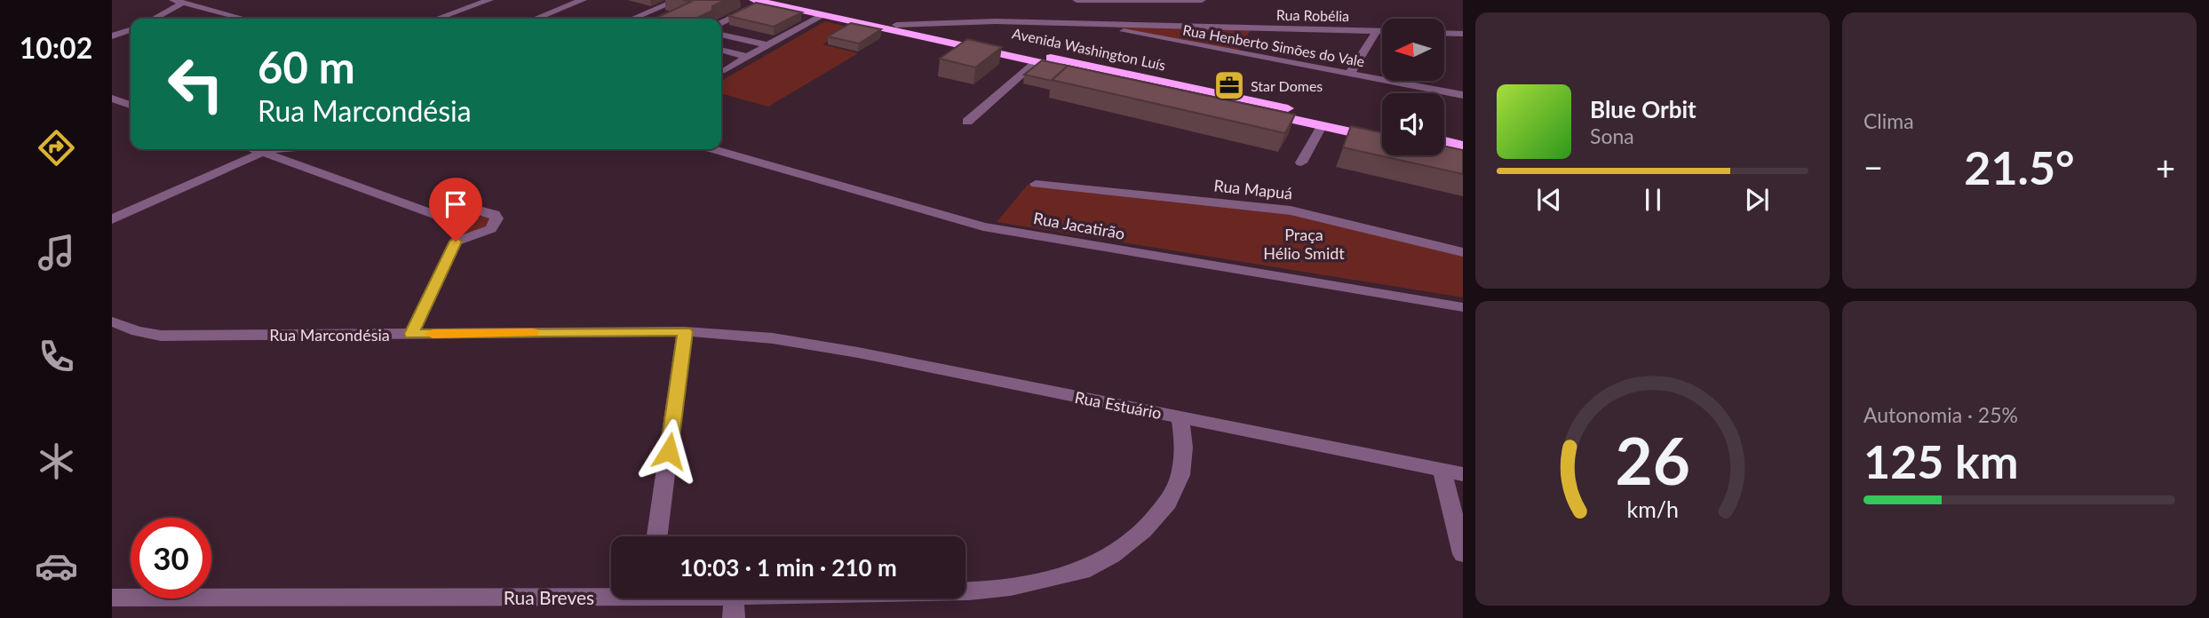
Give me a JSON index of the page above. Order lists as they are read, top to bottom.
{
  "streets": {
    "highway": ["Avenida Washington Luís"],
    "street": [
      "Rua Robélia",
      "Rua Henberto Simões do Vale",
      "Rua Mapuá",
      "Rua Jacatirão",
      "Rua Marcondésia",
      "Rua Estuário",
      "Rua Breves"
    ]
  },
  "crossings": [
    ["Rua Robélia", "Rua Henberto Simões do Vale"],
    ["Rua Robélia", "Avenida Washington Luís"],
    ["Rua Marcondésia", "Rua Estuário"],
    ["Rua Estuário", "Rua Breves"]
  ],
  "parks": ["Praça Hélio Smidt"],
  "places": {
    "office": ["Star Domes"]
  },
  "north": "left",
  "page": {
    "tabs": "10:02",
    "tile": [
      "Clima",
      ["Autonomia · 25%", "125 km"]
    ],
    "turn": ["60 m", "Rua Marcondésia"],
    "song": ["Blue Orbit", "Sona"],
    "heat": ["−", "21.5°", "+"],
    "limit": "30",
    "trip": "10:03 · 1 min · 210 m",
    "gauge": ["26", "km/h"]
  }
}
